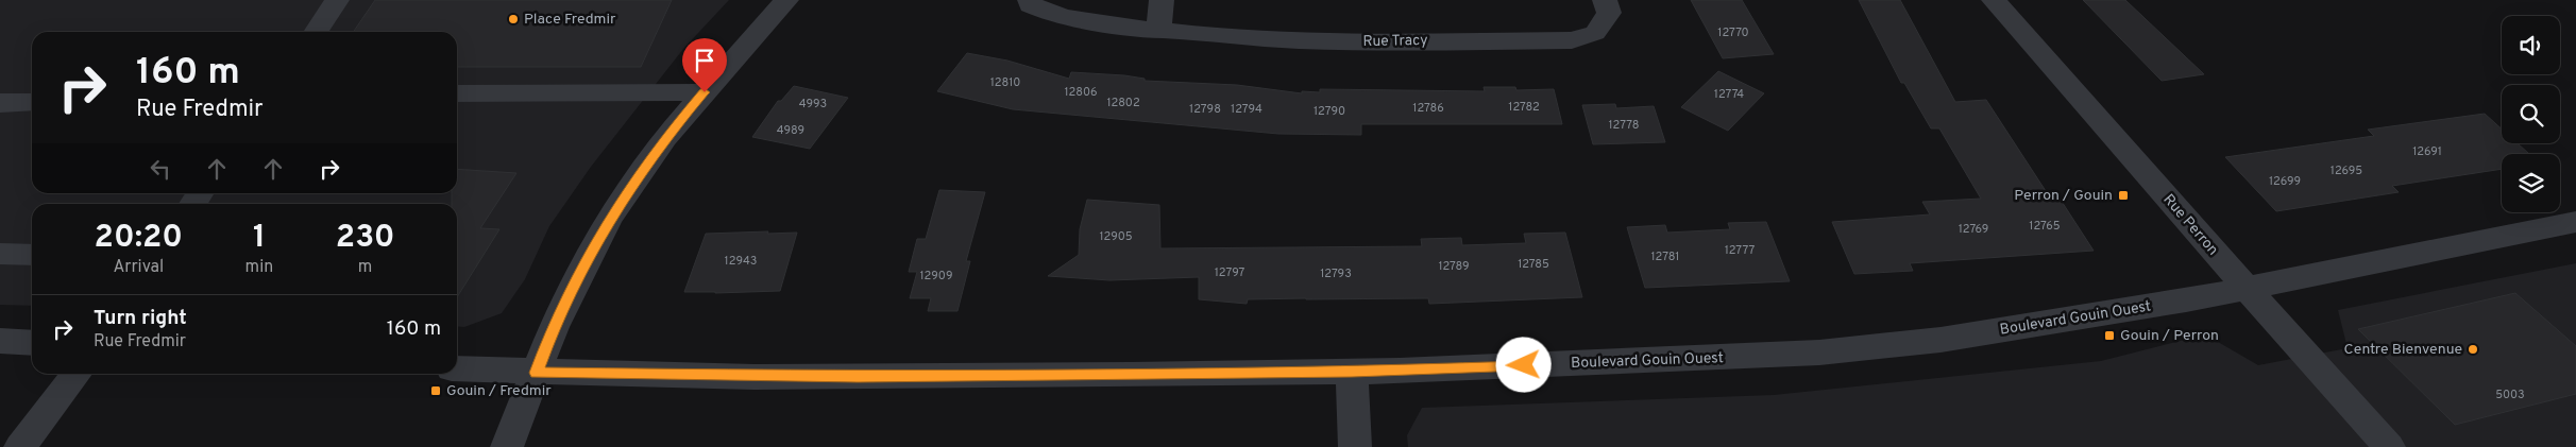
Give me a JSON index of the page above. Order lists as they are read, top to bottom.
{
  "streets": {
    "street": ["Rue Tracy", "Rue Perron", "Boulevard Gouin Ouest"]
  },
  "crossings": [
    ["Rue Perron", "Boulevard Gouin Ouest"]
  ],
  "places": {
    "other": ["Place Fredmir", "Centre Bienvenue"],
    "transit": ["Perron / Gouin", "Gouin / Perron", "Gouin / Fredmir"]
  },
  "house_numbers": [
    "12770",
    "12810",
    "12806",
    "12774",
    "12802",
    "4993",
    "12782",
    "12786",
    "12798",
    "12794",
    "12790",
    "12778",
    "4989",
    "12691",
    "12695",
    "12699",
    "12765",
    "12769",
    "12905",
    "12777",
    "12781",
    "12943",
    "12785",
    "12789",
    "12797",
    "12793",
    "12909",
    "5003"
  ],
  "page": {
    "turn": ["160 m", "Rue Fredmir"],
    "eta": [
      "20:20",
      "Arrival",
      "1",
      "min",
      "230",
      "m"
    ],
    "list": [
      {
        "name": "Turn right",
        "note": "Rue Fredmir",
        "value": "160 m"
      }
    ]
  }
}
